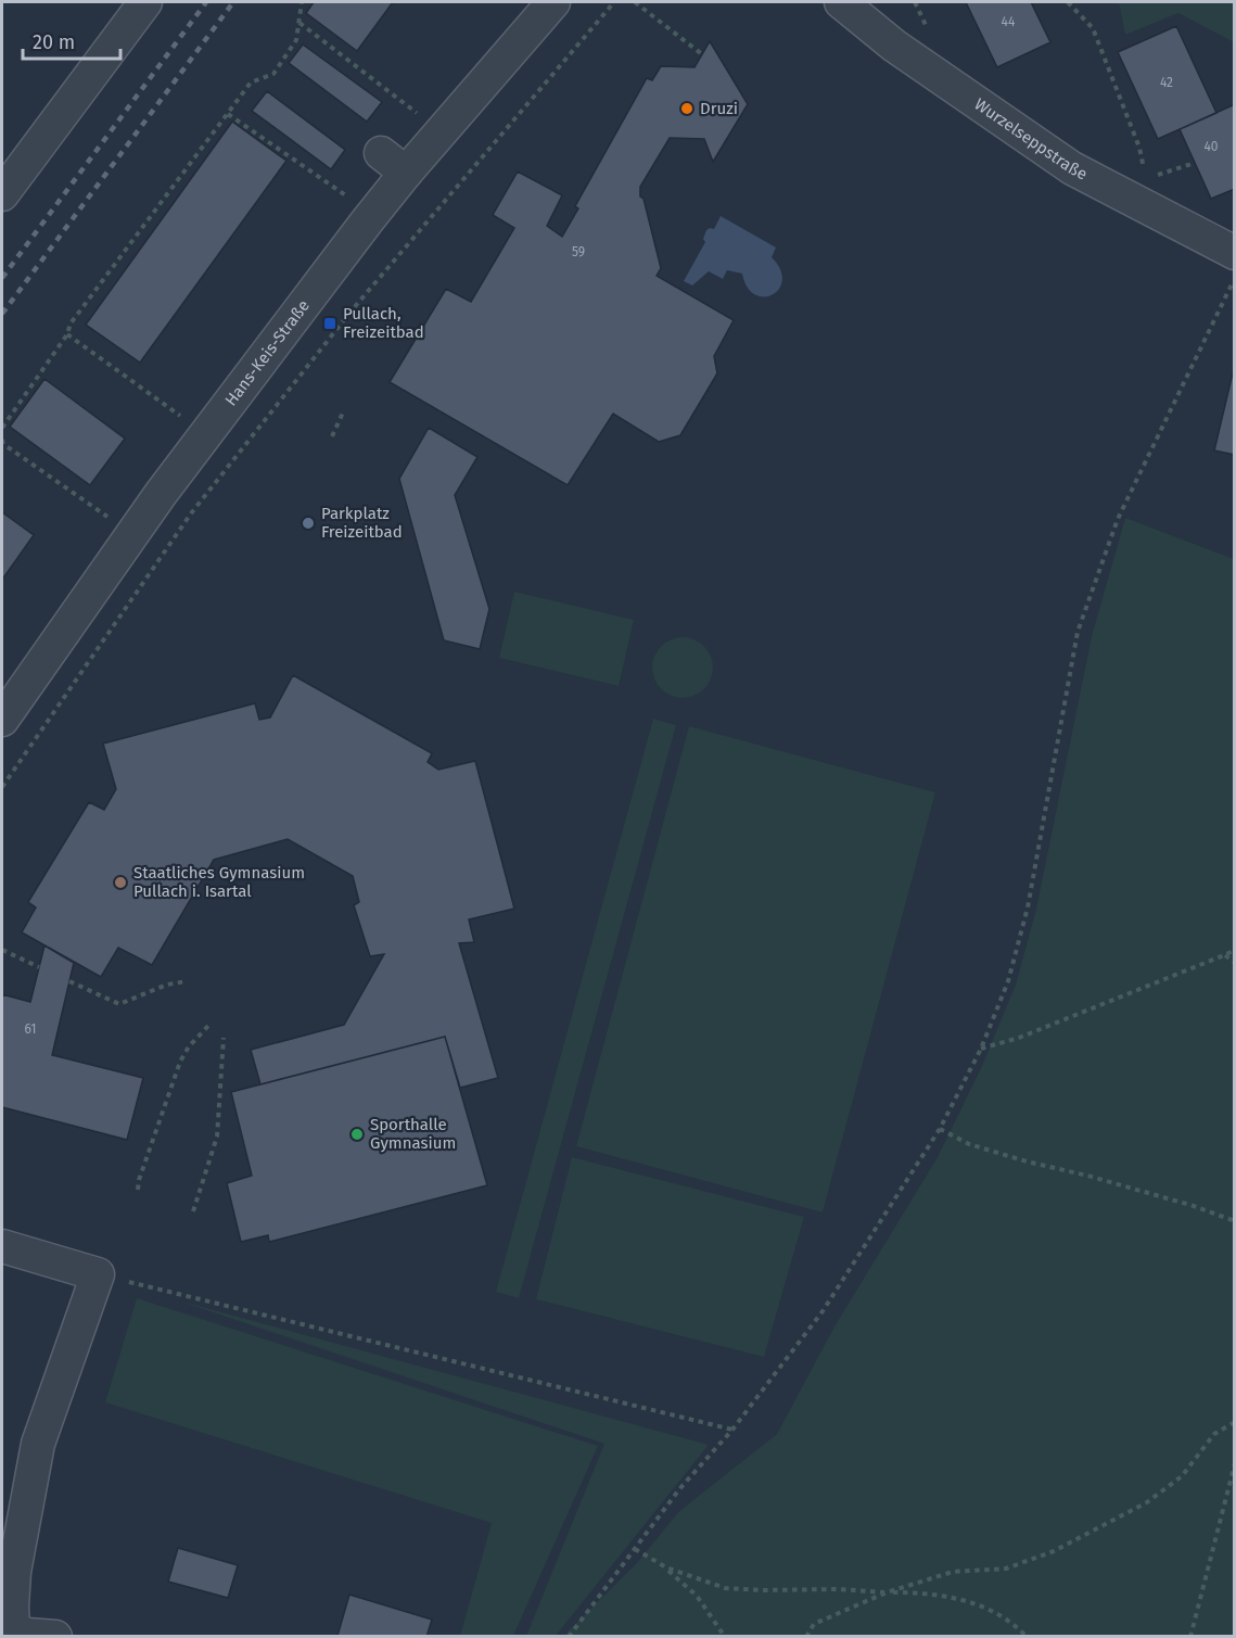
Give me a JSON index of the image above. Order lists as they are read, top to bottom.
{
  "streets": {
    "street": ["Wurzelseppstraße", "Hans-Keis-Straße"]
  },
  "places": {
    "other": [
      "Druzi",
      "Parkplatz Freizeitbad",
      "Staatliches Gymnasium Pullach i. Isartal",
      "Sporthalle Gymnasium"
    ],
    "transit": ["Pullach, Freizeitbad"]
  },
  "house_numbers": [
    "44",
    "42",
    "40",
    "59",
    "61"
  ],
  "scale_bar": "20 m"
}
